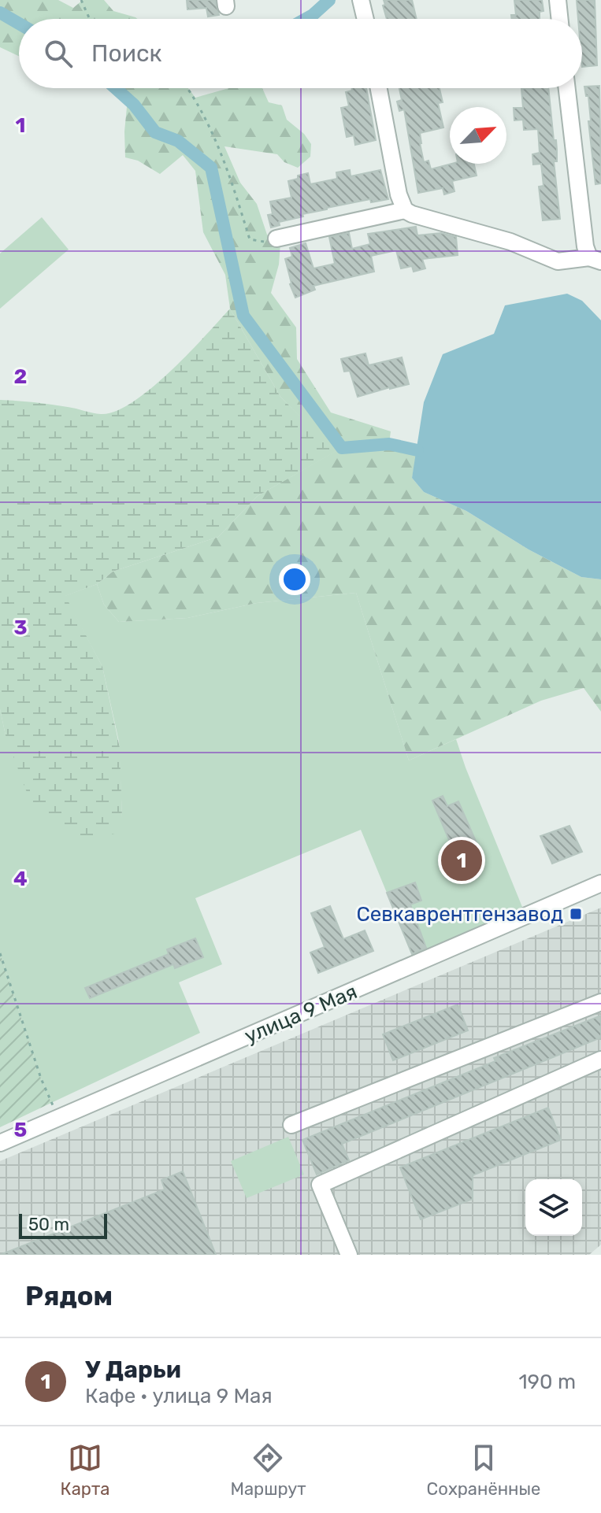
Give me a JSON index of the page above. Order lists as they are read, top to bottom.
{
  "streets": {
    "street": ["улица 9 Мая"]
  },
  "places": {
    "transit": ["Севкаврентгензавод"]
  },
  "scale_bar": "50 m",
  "north": "top right",
  "page": {
    "search": "Поиск",
    "pins": "1",
    "scale": "50 m",
    "heading": "Рядом",
    "list": [
      {
        "mark": "1",
        "name": "У Дарьи",
        "note": "Кафе · улица 9 Мая",
        "value": "190 m"
      }
    ],
    "nav": ["Карта", "Маршрут", "Сохранённые"]
  },
  "grid": {
    "rows": [
      "1",
      "2",
      "3",
      "4",
      "5"
    ]
  }
}
